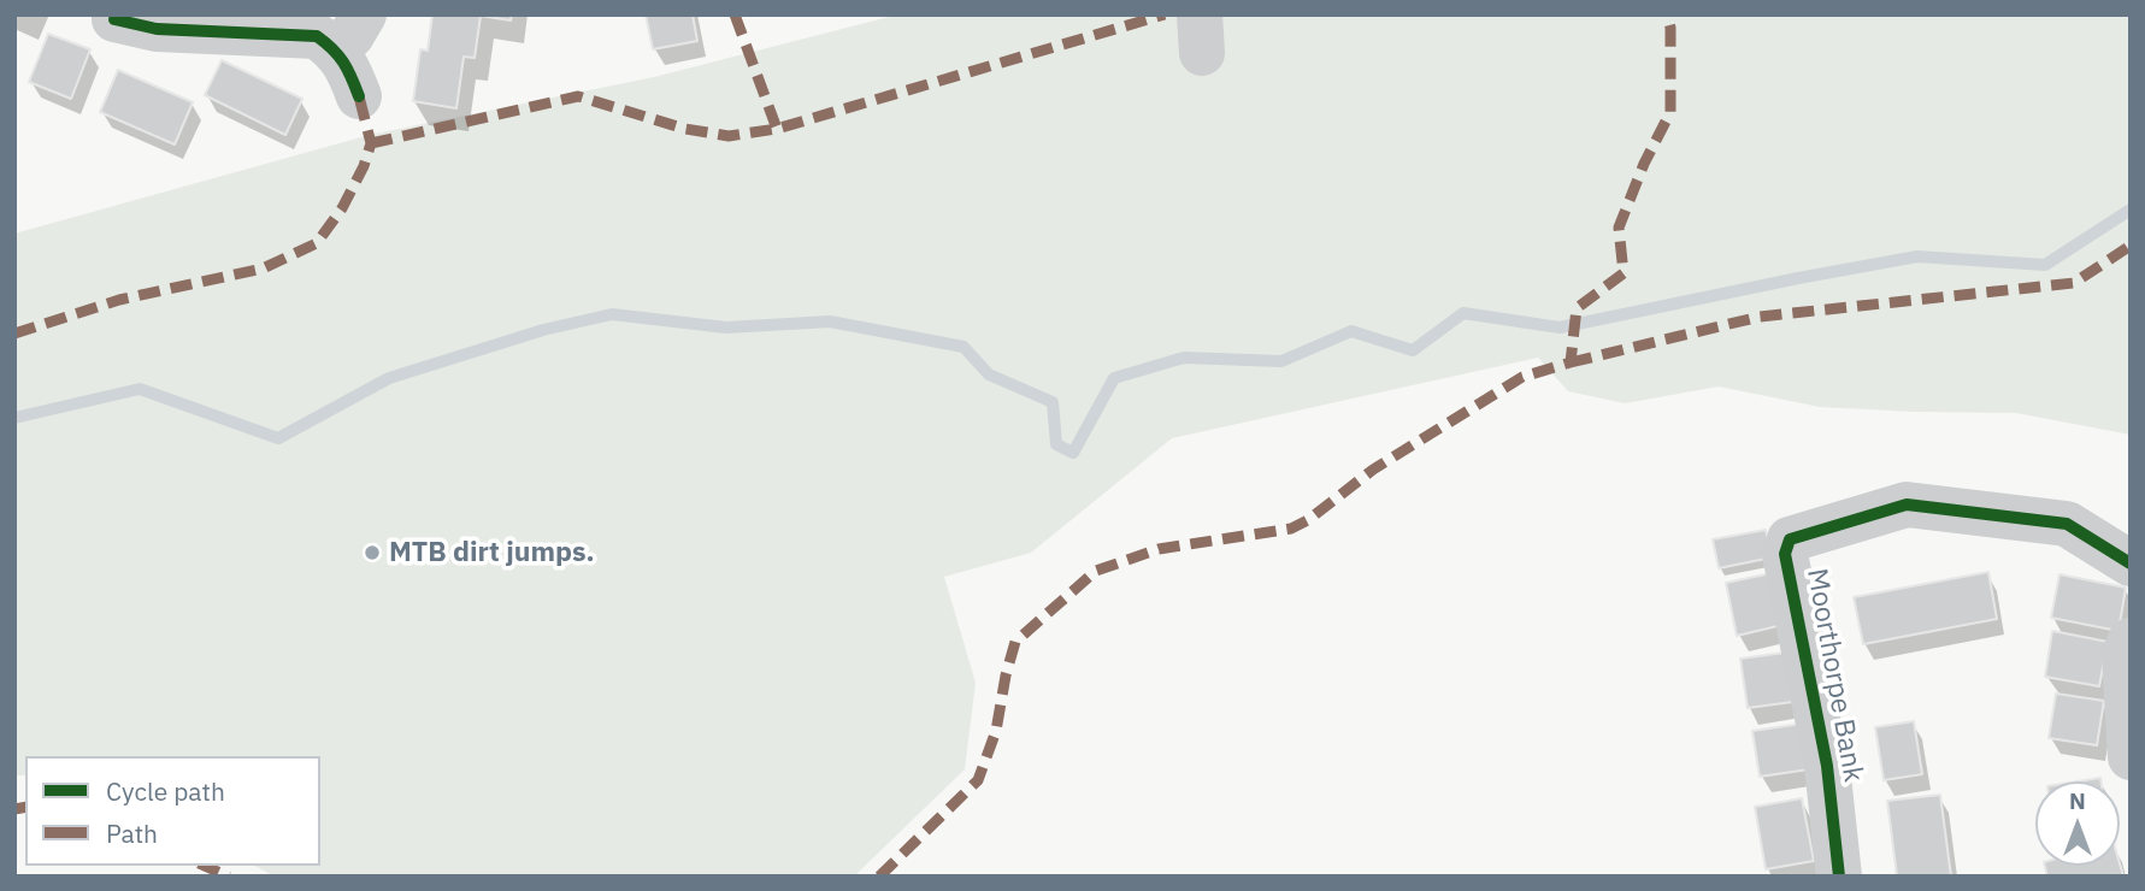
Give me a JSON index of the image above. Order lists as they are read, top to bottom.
{
  "streets": {
    "street": ["Moorthorpe Bank"]
  },
  "places": ["MTB dirt jumps."],
  "legend": ["Cycle path", "Path"],
  "north": "top"
}
